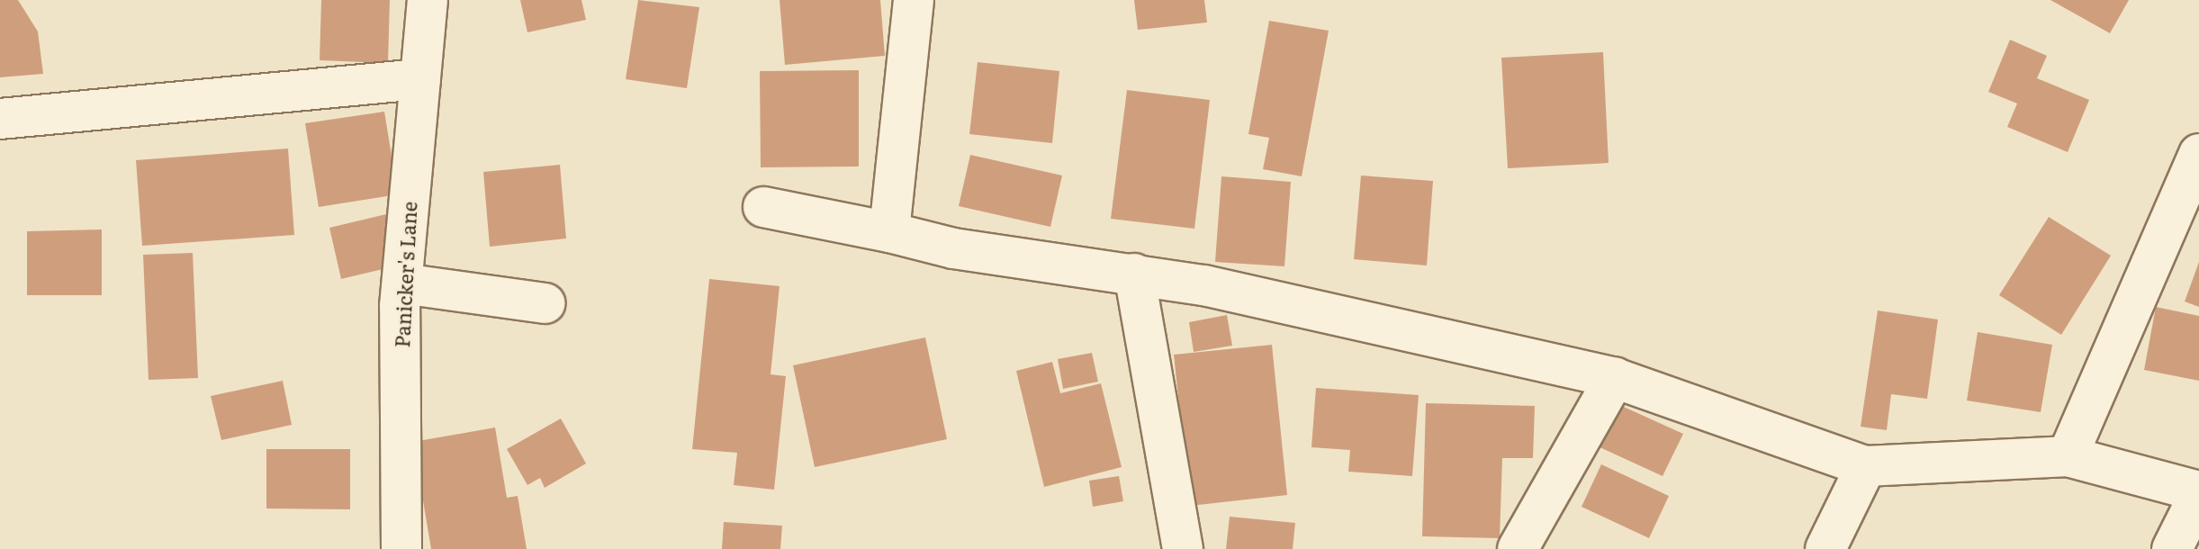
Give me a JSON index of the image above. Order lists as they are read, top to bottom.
{
  "streets": {
    "street": ["Panicker's Lane"]
  }
}
